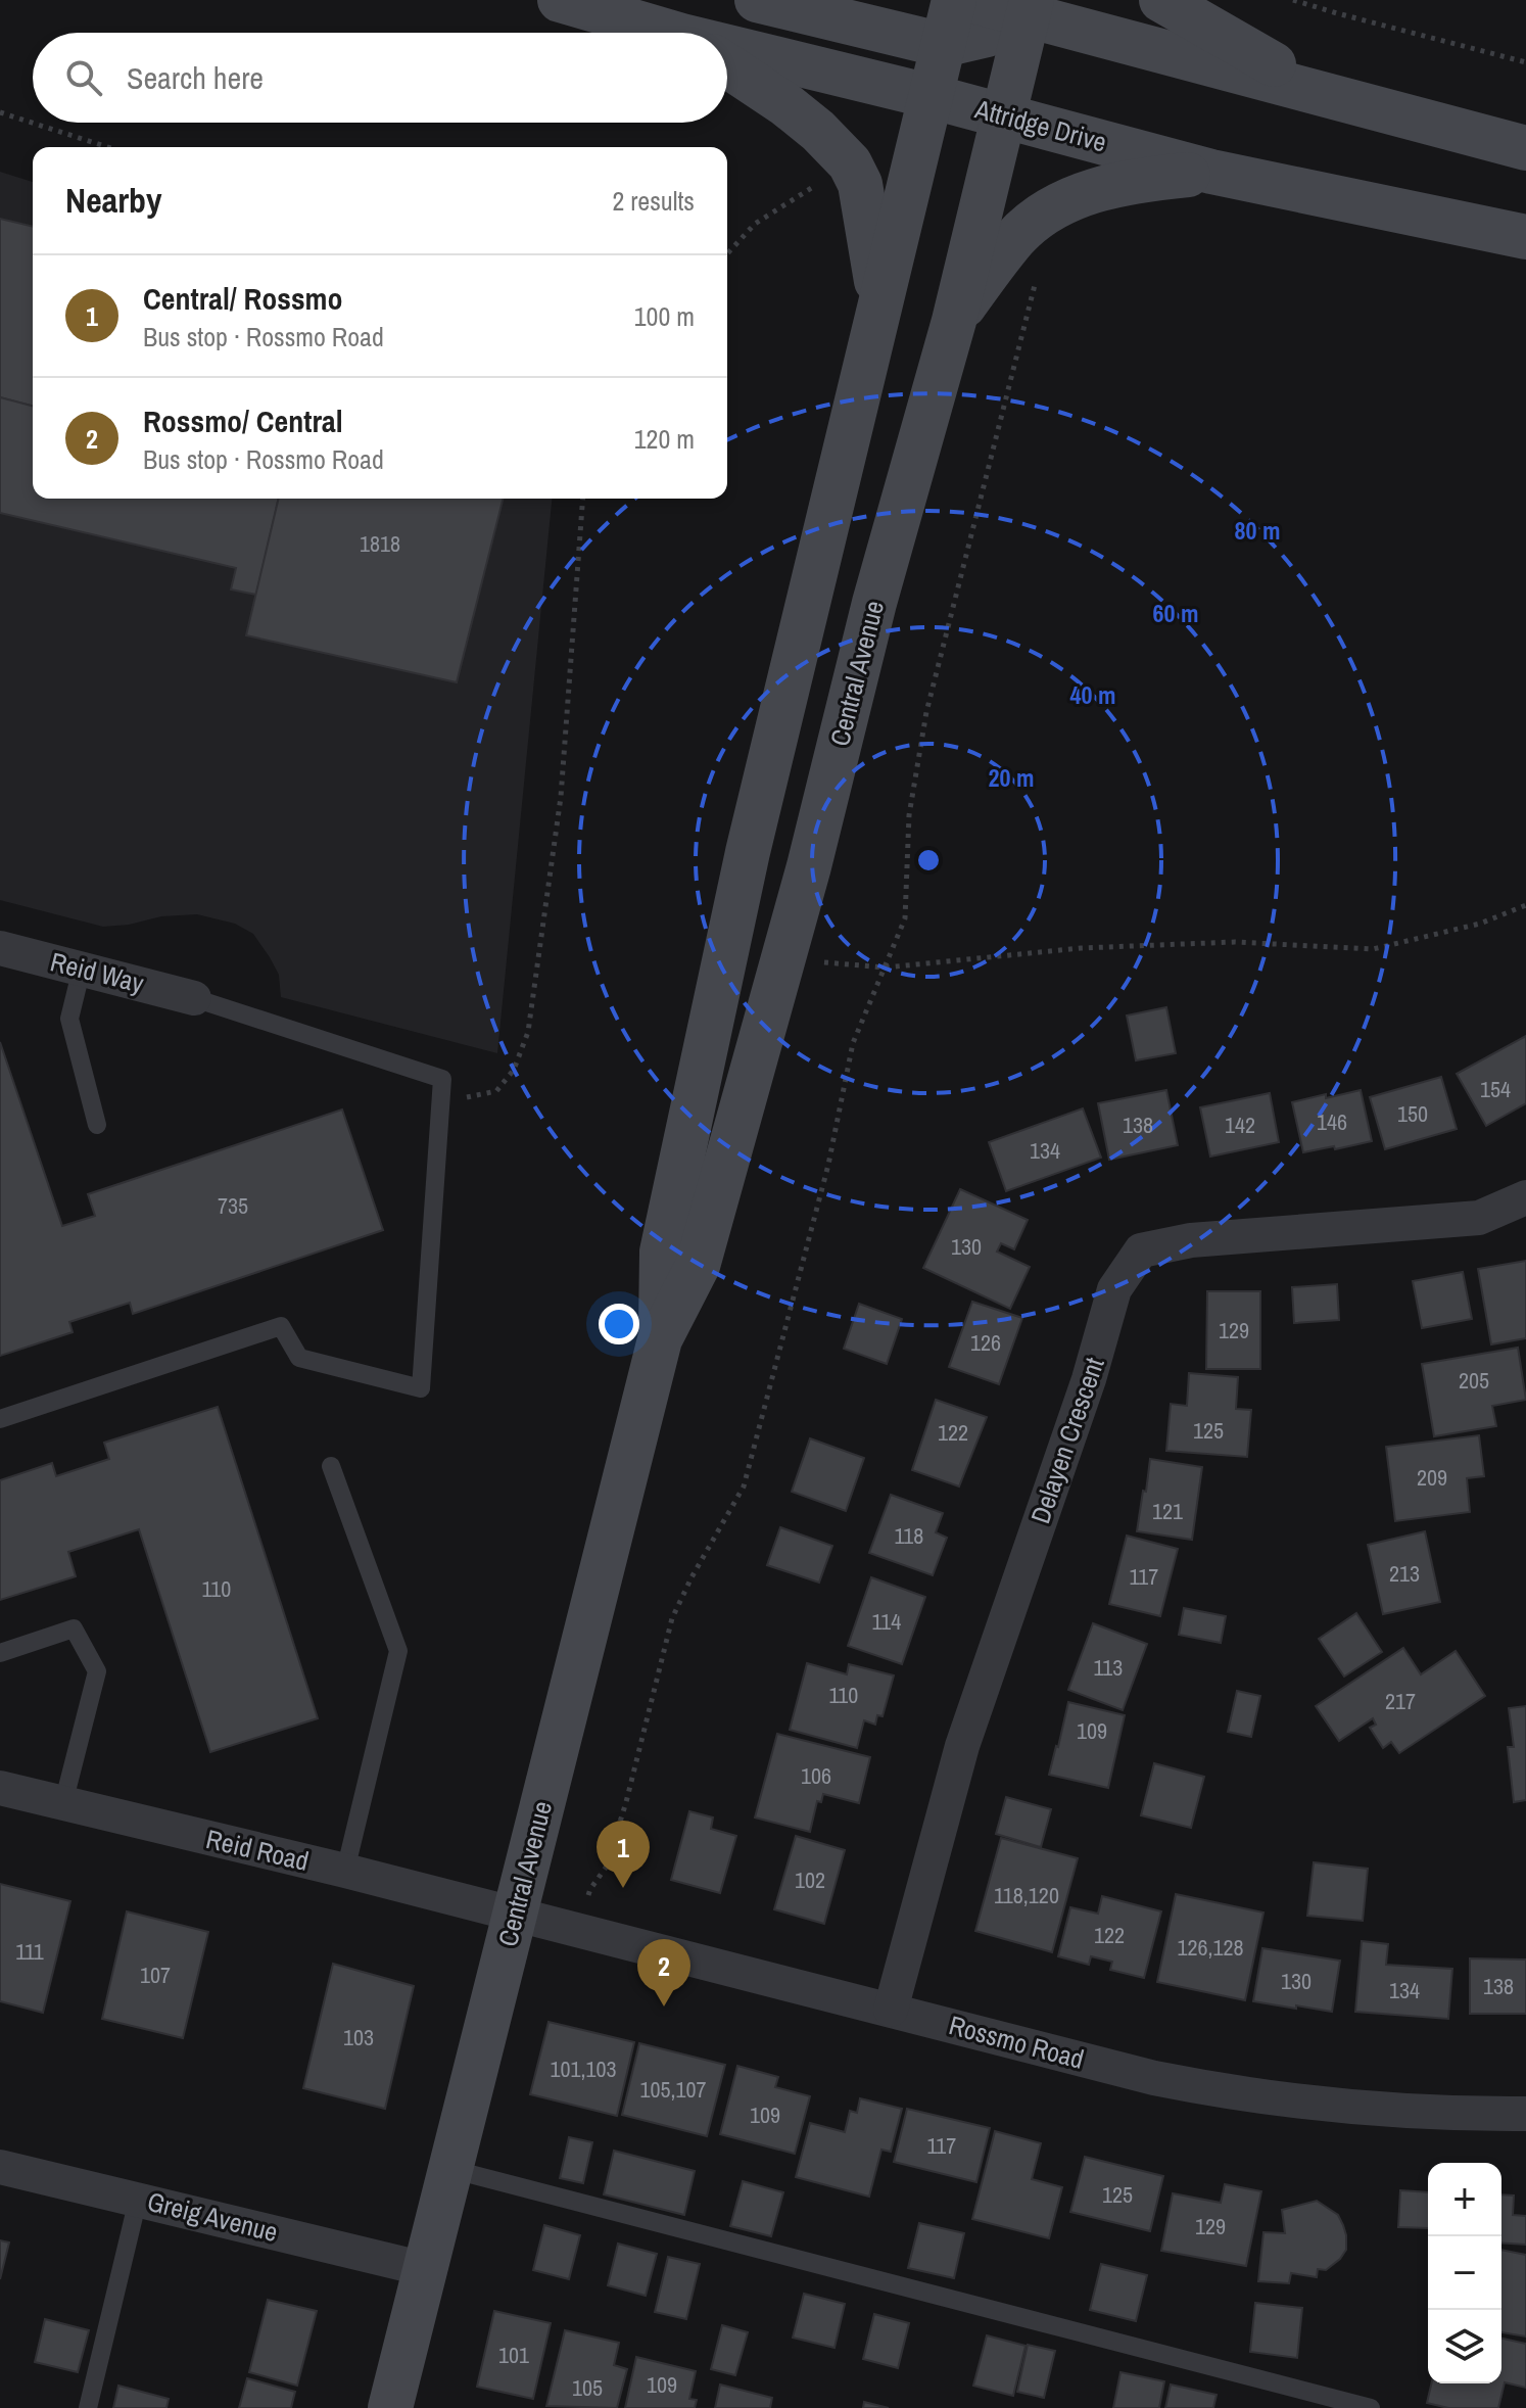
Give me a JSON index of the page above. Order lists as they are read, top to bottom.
{
  "streets": {
    "main road": ["Attridge Drive", "Central Avenue"],
    "street": [
      "Reid Way",
      "Delayen Crescent",
      "Reid Road",
      "Rossmo Road",
      "Greig Avenue"
    ]
  },
  "crossings": [
    ["Attridge Drive", "Central Avenue"],
    ["Central Avenue", "Reid Road"],
    ["Central Avenue", "Rossmo Road"],
    ["Central Avenue", "Greig Avenue"],
    ["Delayen Crescent", "Rossmo Road"],
    ["Reid Road", "Rossmo Road"]
  ],
  "house_numbers": [
    "1818",
    "154",
    "150",
    "146",
    "138",
    "142",
    "134",
    "735",
    "130",
    "129",
    "126",
    "205",
    "125",
    "122",
    "209",
    "121",
    "118",
    "213",
    "117",
    "110",
    "114",
    "113",
    "110",
    "217",
    "109",
    "106",
    "102",
    "118,120",
    "122",
    "126,128",
    "111",
    "107",
    "130",
    "138",
    "134",
    "103",
    "101,103",
    "105,107",
    "109",
    "117",
    "125",
    "129",
    "101",
    "109",
    "105"
  ],
  "page": {
    "search": "Search here",
    "heading": ["Nearby", "2 results"],
    "list": [
      {
        "mark": "1",
        "name": "Central/ Rossmo",
        "note": "Bus stop · Rossmo Road",
        "value": "100 m"
      },
      {
        "mark": "2",
        "name": "Rossmo/ Central",
        "note": "Bus stop · Rossmo Road",
        "value": "120 m"
      }
    ],
    "pins": ["1", "2"],
    "map_buttons": ["+", "−"]
  },
  "rings": [
    "80 m",
    "60 m",
    "40 m",
    "20 m"
  ]
}
